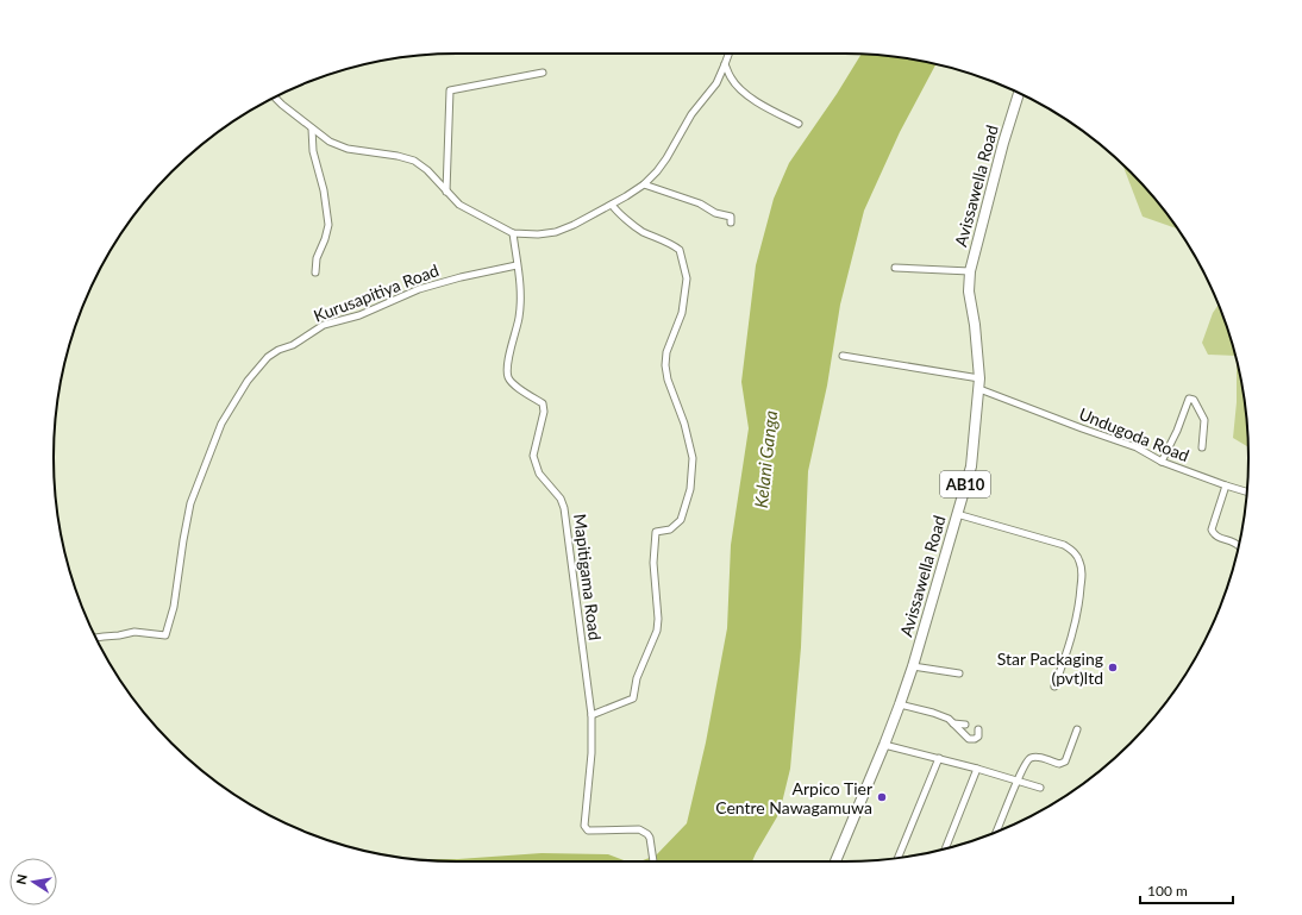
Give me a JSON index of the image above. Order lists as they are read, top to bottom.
{
  "streets": {
    "main road": ["Avissawella Road", "AB10"],
    "street": ["Kurusapitiya Road", "Undugoda Road", "Mapitigama Road"]
  },
  "crossings": [
    ["Avissawella Road", "Undugoda Road"],
    ["Kurusapitiya Road", "Mapitigama Road"]
  ],
  "water": ["Kelani Ganga"],
  "places": ["Star Packaging (pvt)ltd", "Arpico Tier Centre Nawagamuwa"],
  "scale_bar": "100 m",
  "north": "left"
}
